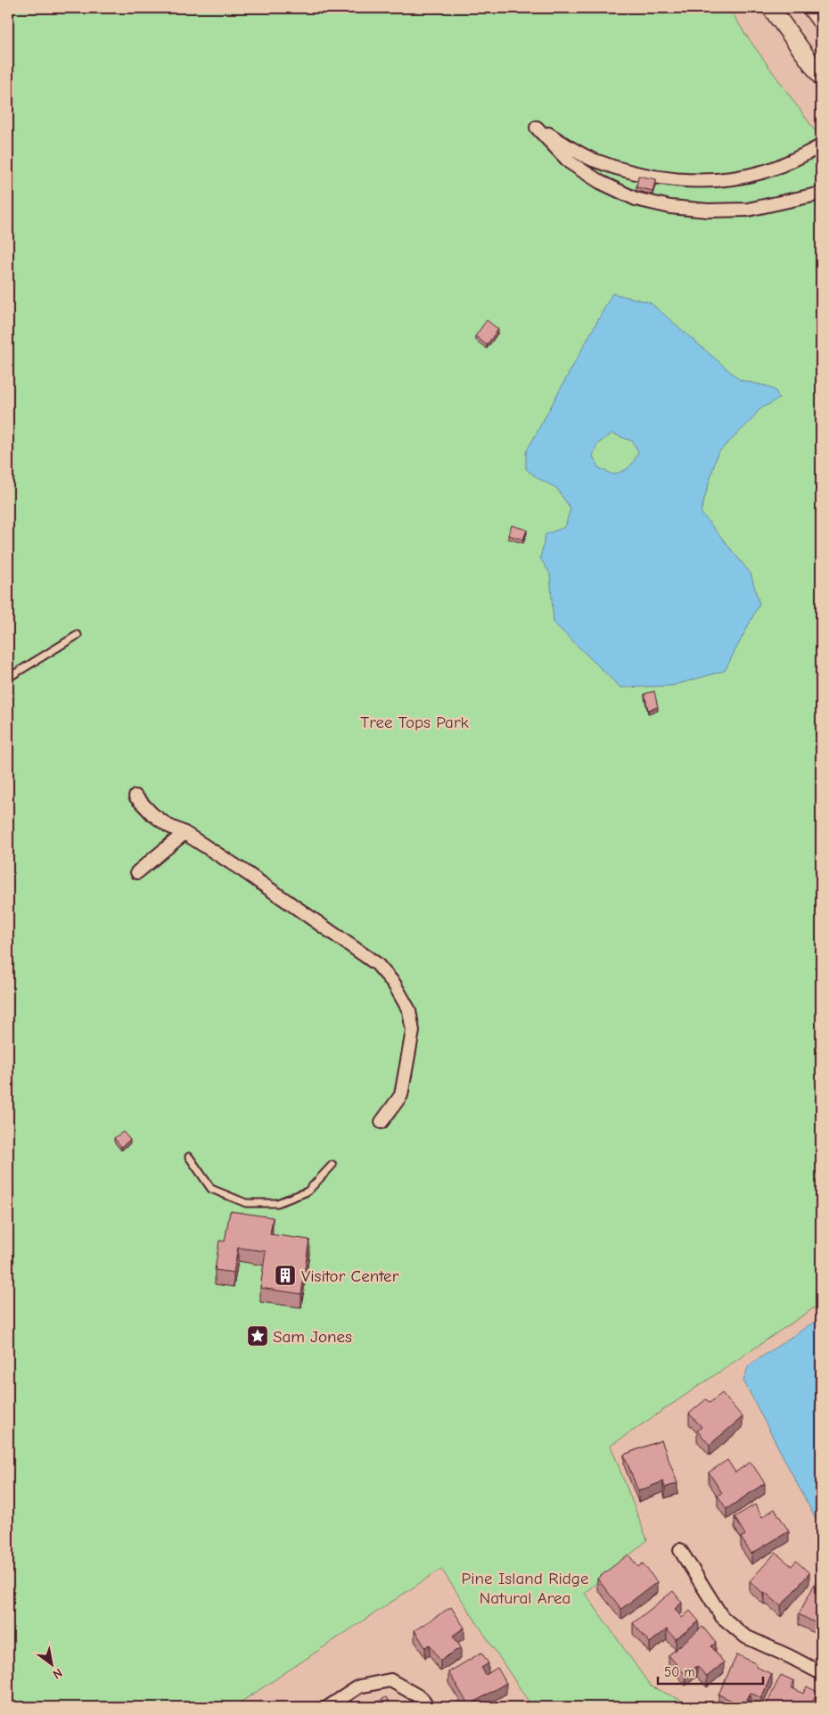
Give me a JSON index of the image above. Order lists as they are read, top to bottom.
{
  "parks": ["Tree Tops Park", "Pine Island Ridge Natural Area"],
  "places": {
    "building": ["Visitor Center"],
    "place": ["Sam Jones"]
  },
  "scale_bar": "50 m",
  "north": "bottom right"
}
